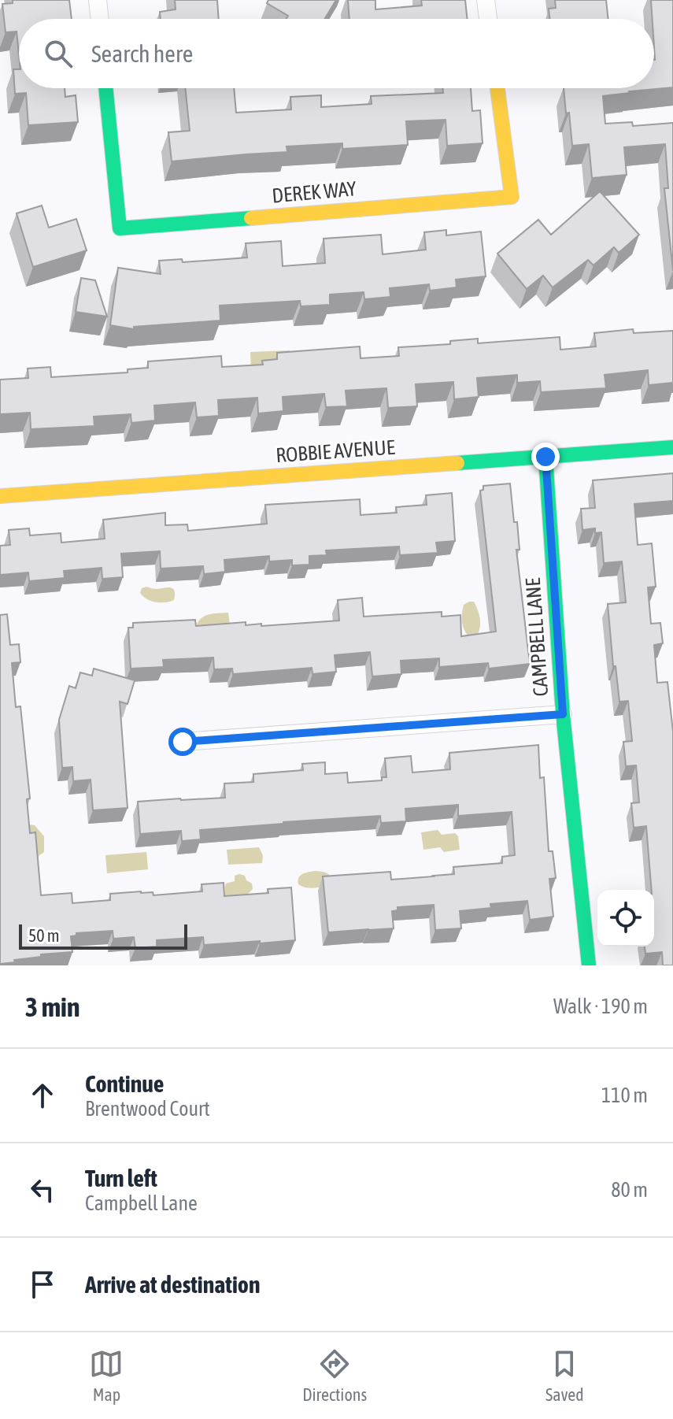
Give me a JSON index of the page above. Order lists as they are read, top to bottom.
{
  "streets": {
    "street": ["DEREK WAY", "ROBBIE AVENUE", "CAMPBELL LANE"]
  },
  "crossings": [
    ["ROBBIE AVENUE", "CAMPBELL LANE"]
  ],
  "scale_bar": "50 m",
  "page": {
    "search": "Search here",
    "scale": "50 m",
    "heading": ["3 min", "Walk · 190 m"],
    "list": [
      ["Continue", "Brentwood Court", "110 m"],
      ["Turn left", "Campbell Lane", "80 m"],
      "Arrive at destination"
    ],
    "nav": ["Map", "Directions", "Saved"]
  }
}
